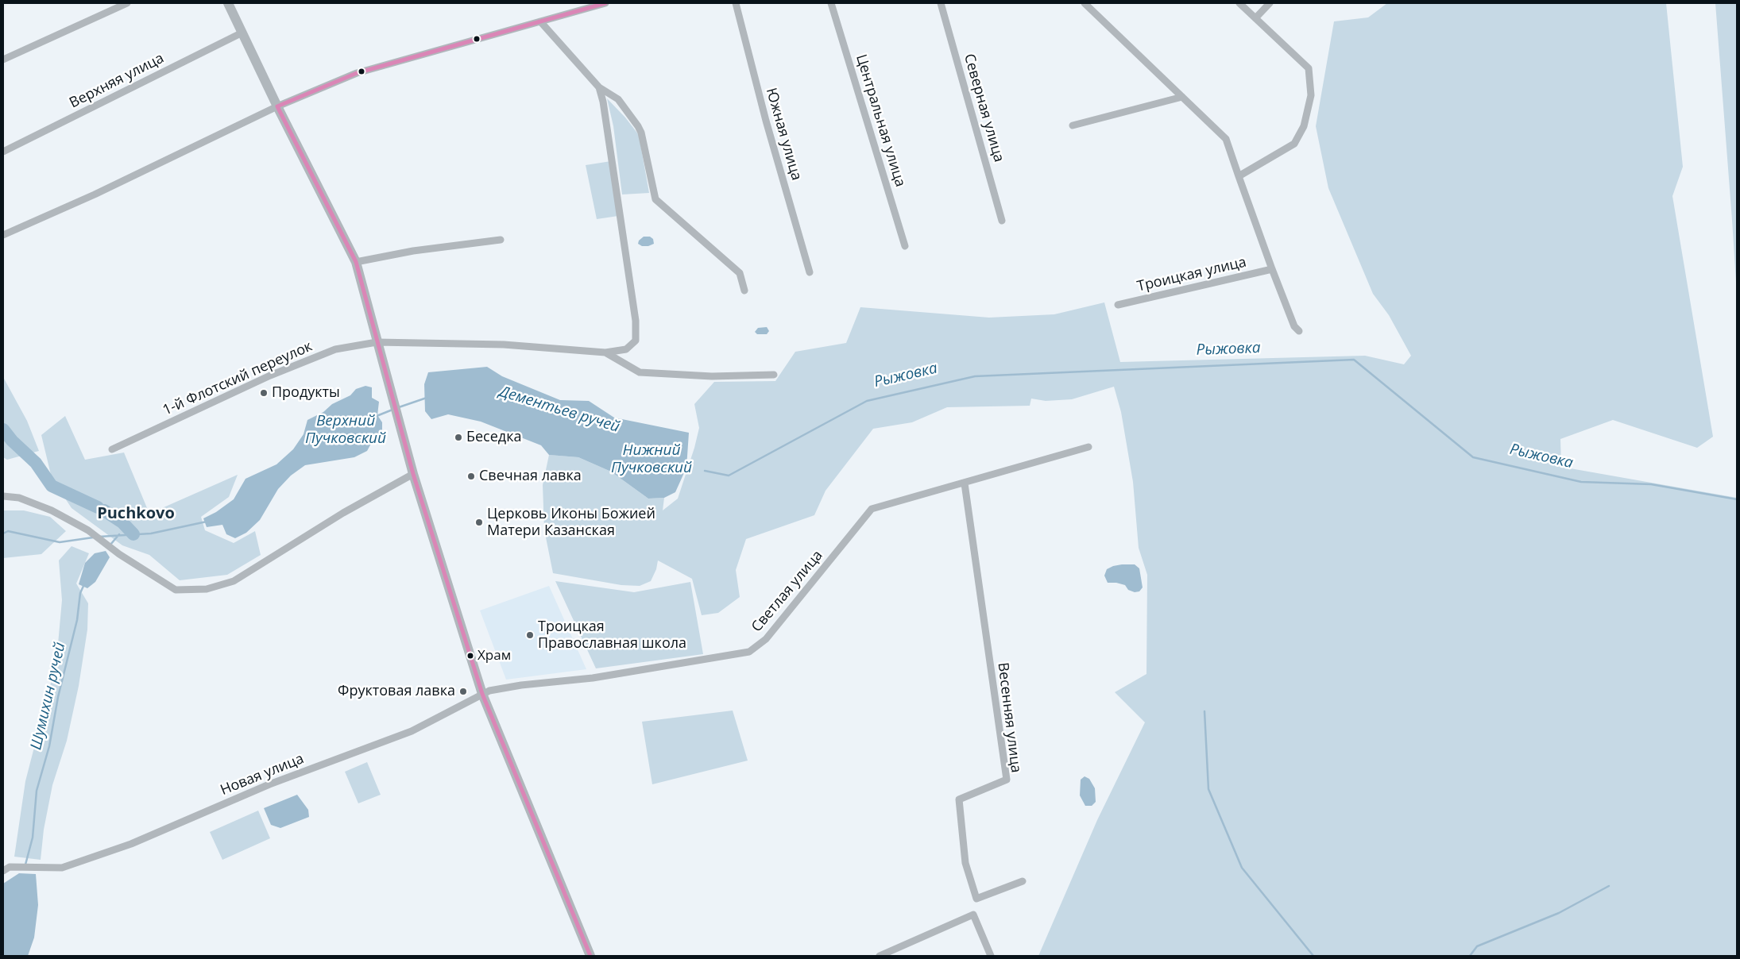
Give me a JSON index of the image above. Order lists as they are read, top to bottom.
{
  "streets": {
    "street": [
      "Верхняя улица",
      "Северная улица",
      "Центральная улица",
      "Южная улица",
      "Троицкая улица",
      "1-й Флотский переулок",
      "Светлая улица",
      "Весенняя улица",
      "Новая улица"
    ]
  },
  "crossings": [
    ["Светлая улица", "Весенняя улица"],
    ["Светлая улица", "Новая улица"]
  ],
  "districts": ["Puchkovo"],
  "water": [
    "Рыжовка",
    "Дементьев ручей",
    "Верхний Пучковский",
    "Нижний Пучковский",
    "Шумихин ручей"
  ],
  "places": [
    "Продукты",
    "Беседка",
    "Свечная лавка",
    "Церковь Иконы Божией Матери Казанская",
    "Троицкая Православная школа",
    "Храм",
    "Фруктовая лавка"
  ]
}
